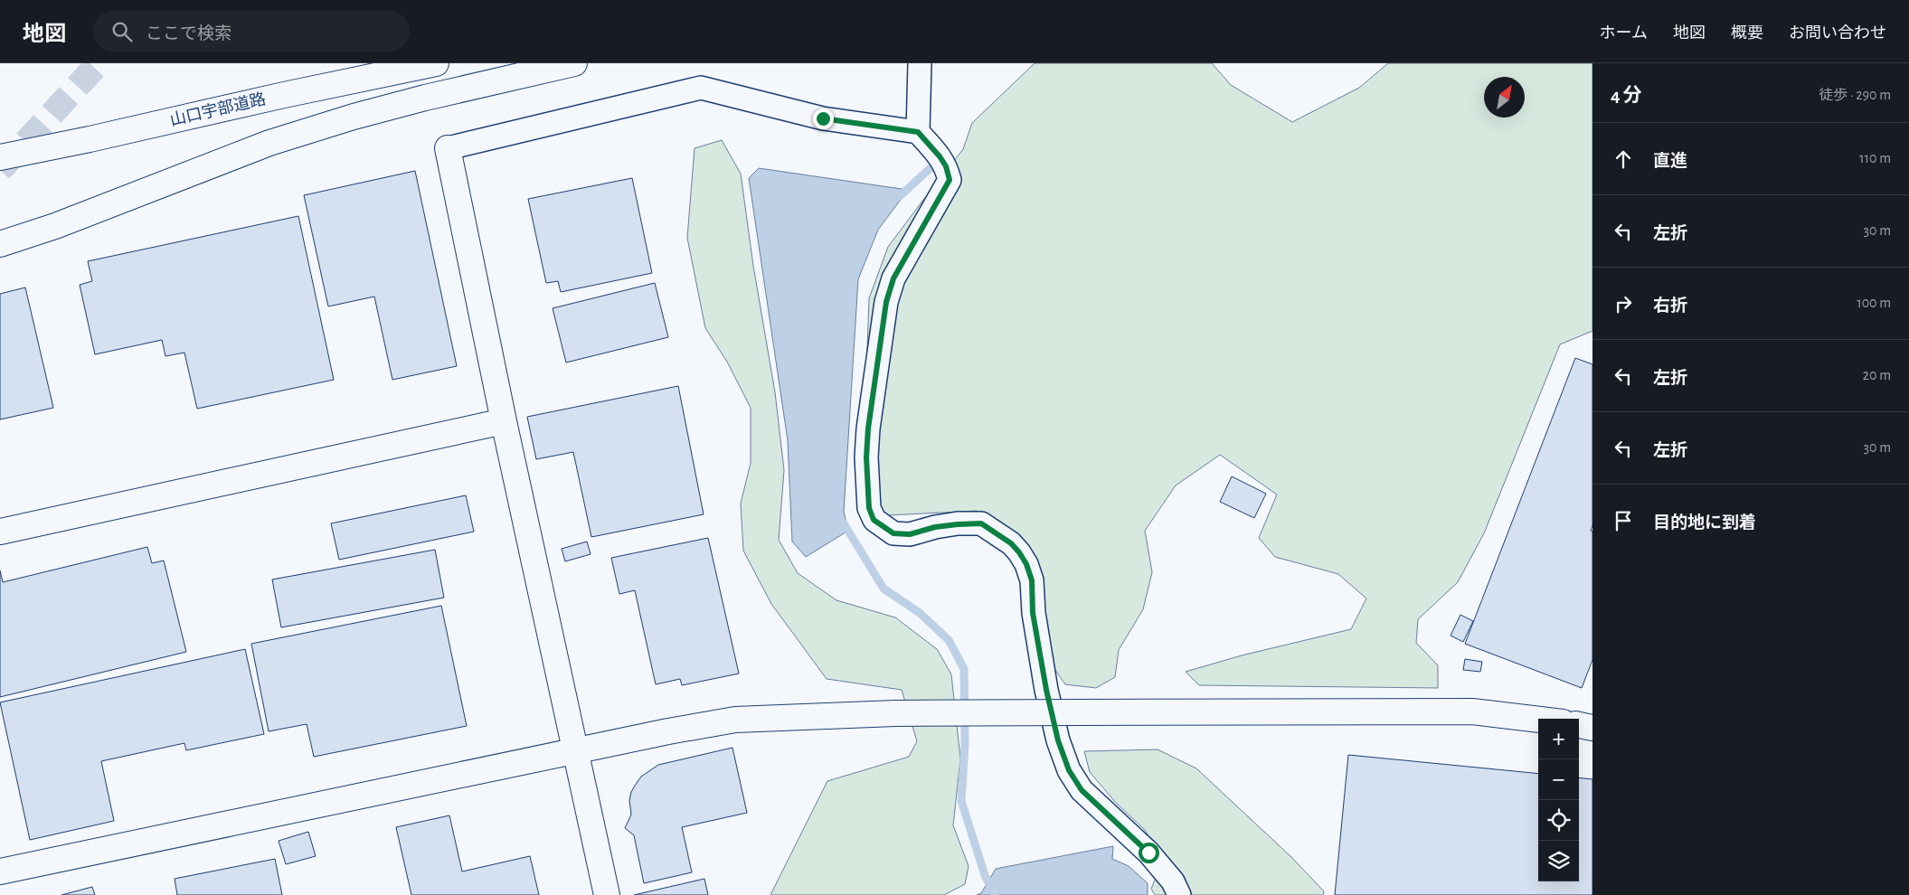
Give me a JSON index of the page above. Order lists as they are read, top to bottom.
{
  "streets": {
    "main road": ["山口宇部道路"]
  },
  "north": "top right",
  "page": {
    "header": "地図",
    "search": "ここで検索",
    "nav": [
      "ホーム",
      "地図",
      "概要",
      "お問い合わせ"
    ],
    "heading": ["4 分", "徒歩 · 290 m"],
    "list": [
      ["直進", "110 m"],
      ["左折", "30 m"],
      ["右折", "100 m"],
      ["左折", "20 m"],
      ["左折", "30 m"],
      "目的地に到着"
    ],
    "map_buttons": ["+", "−"]
  }
}
